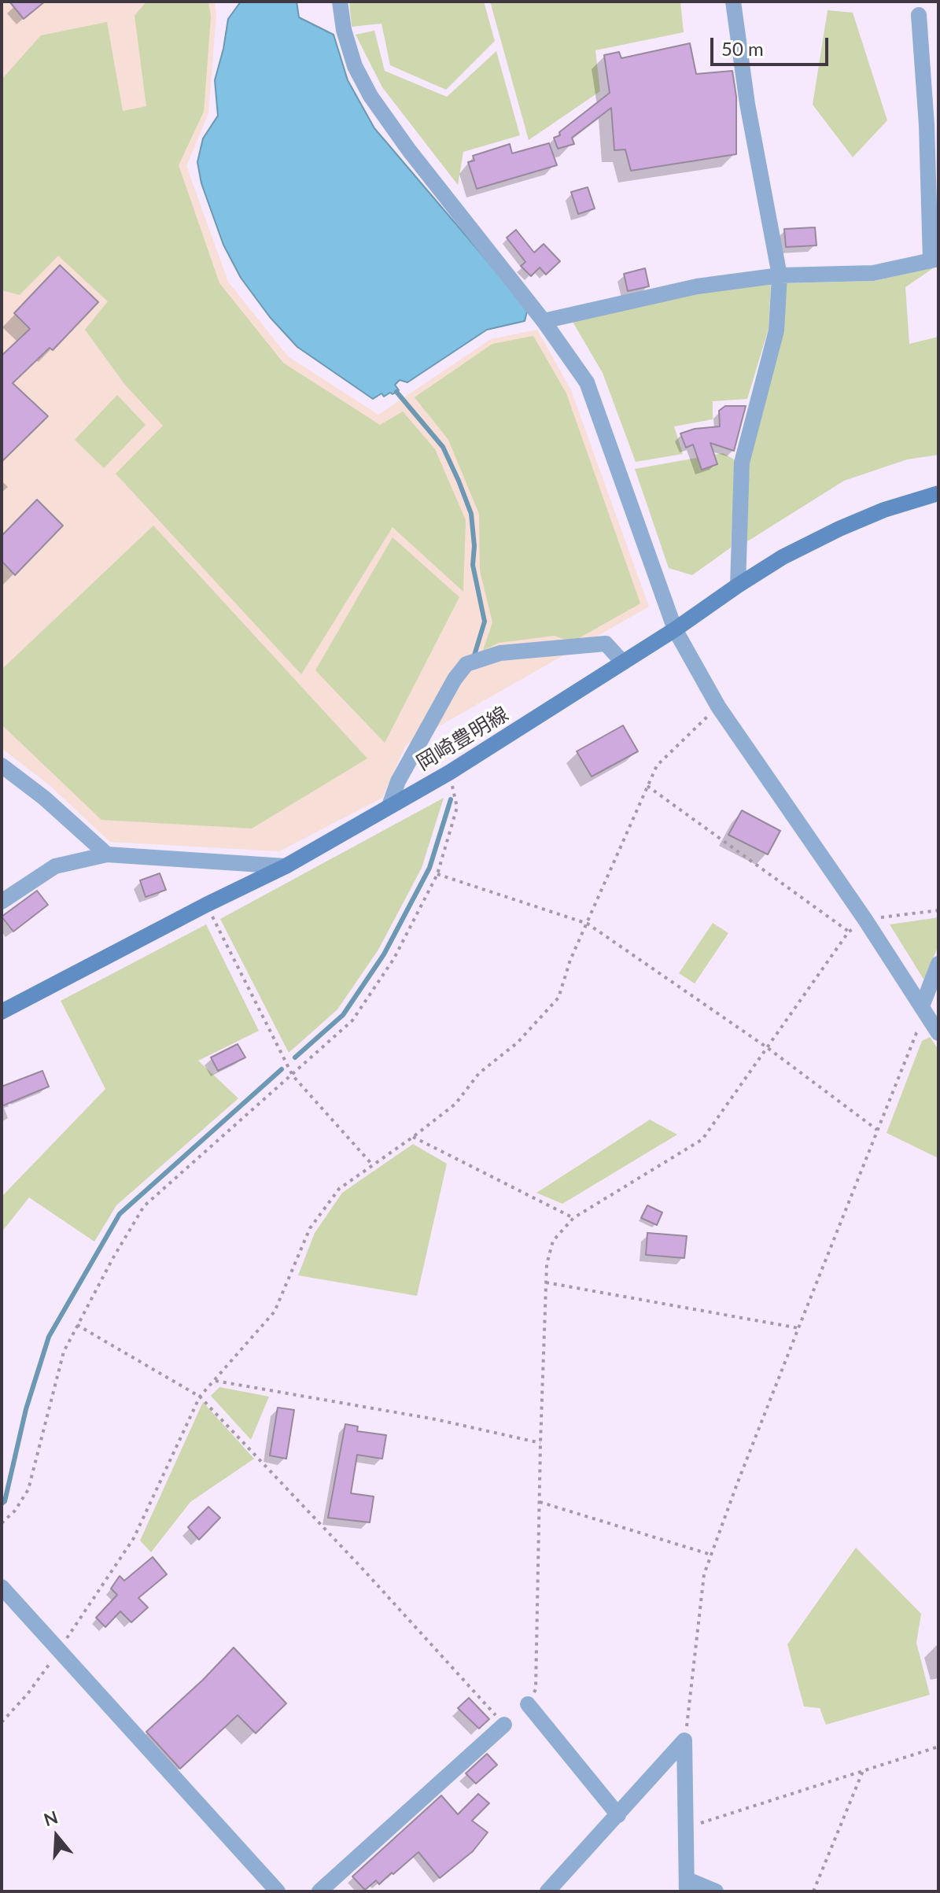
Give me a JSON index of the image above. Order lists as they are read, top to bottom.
{
  "streets": {
    "main road": ["岡崎豊明線"]
  },
  "scale_bar": "50 m",
  "north": "top"
}
